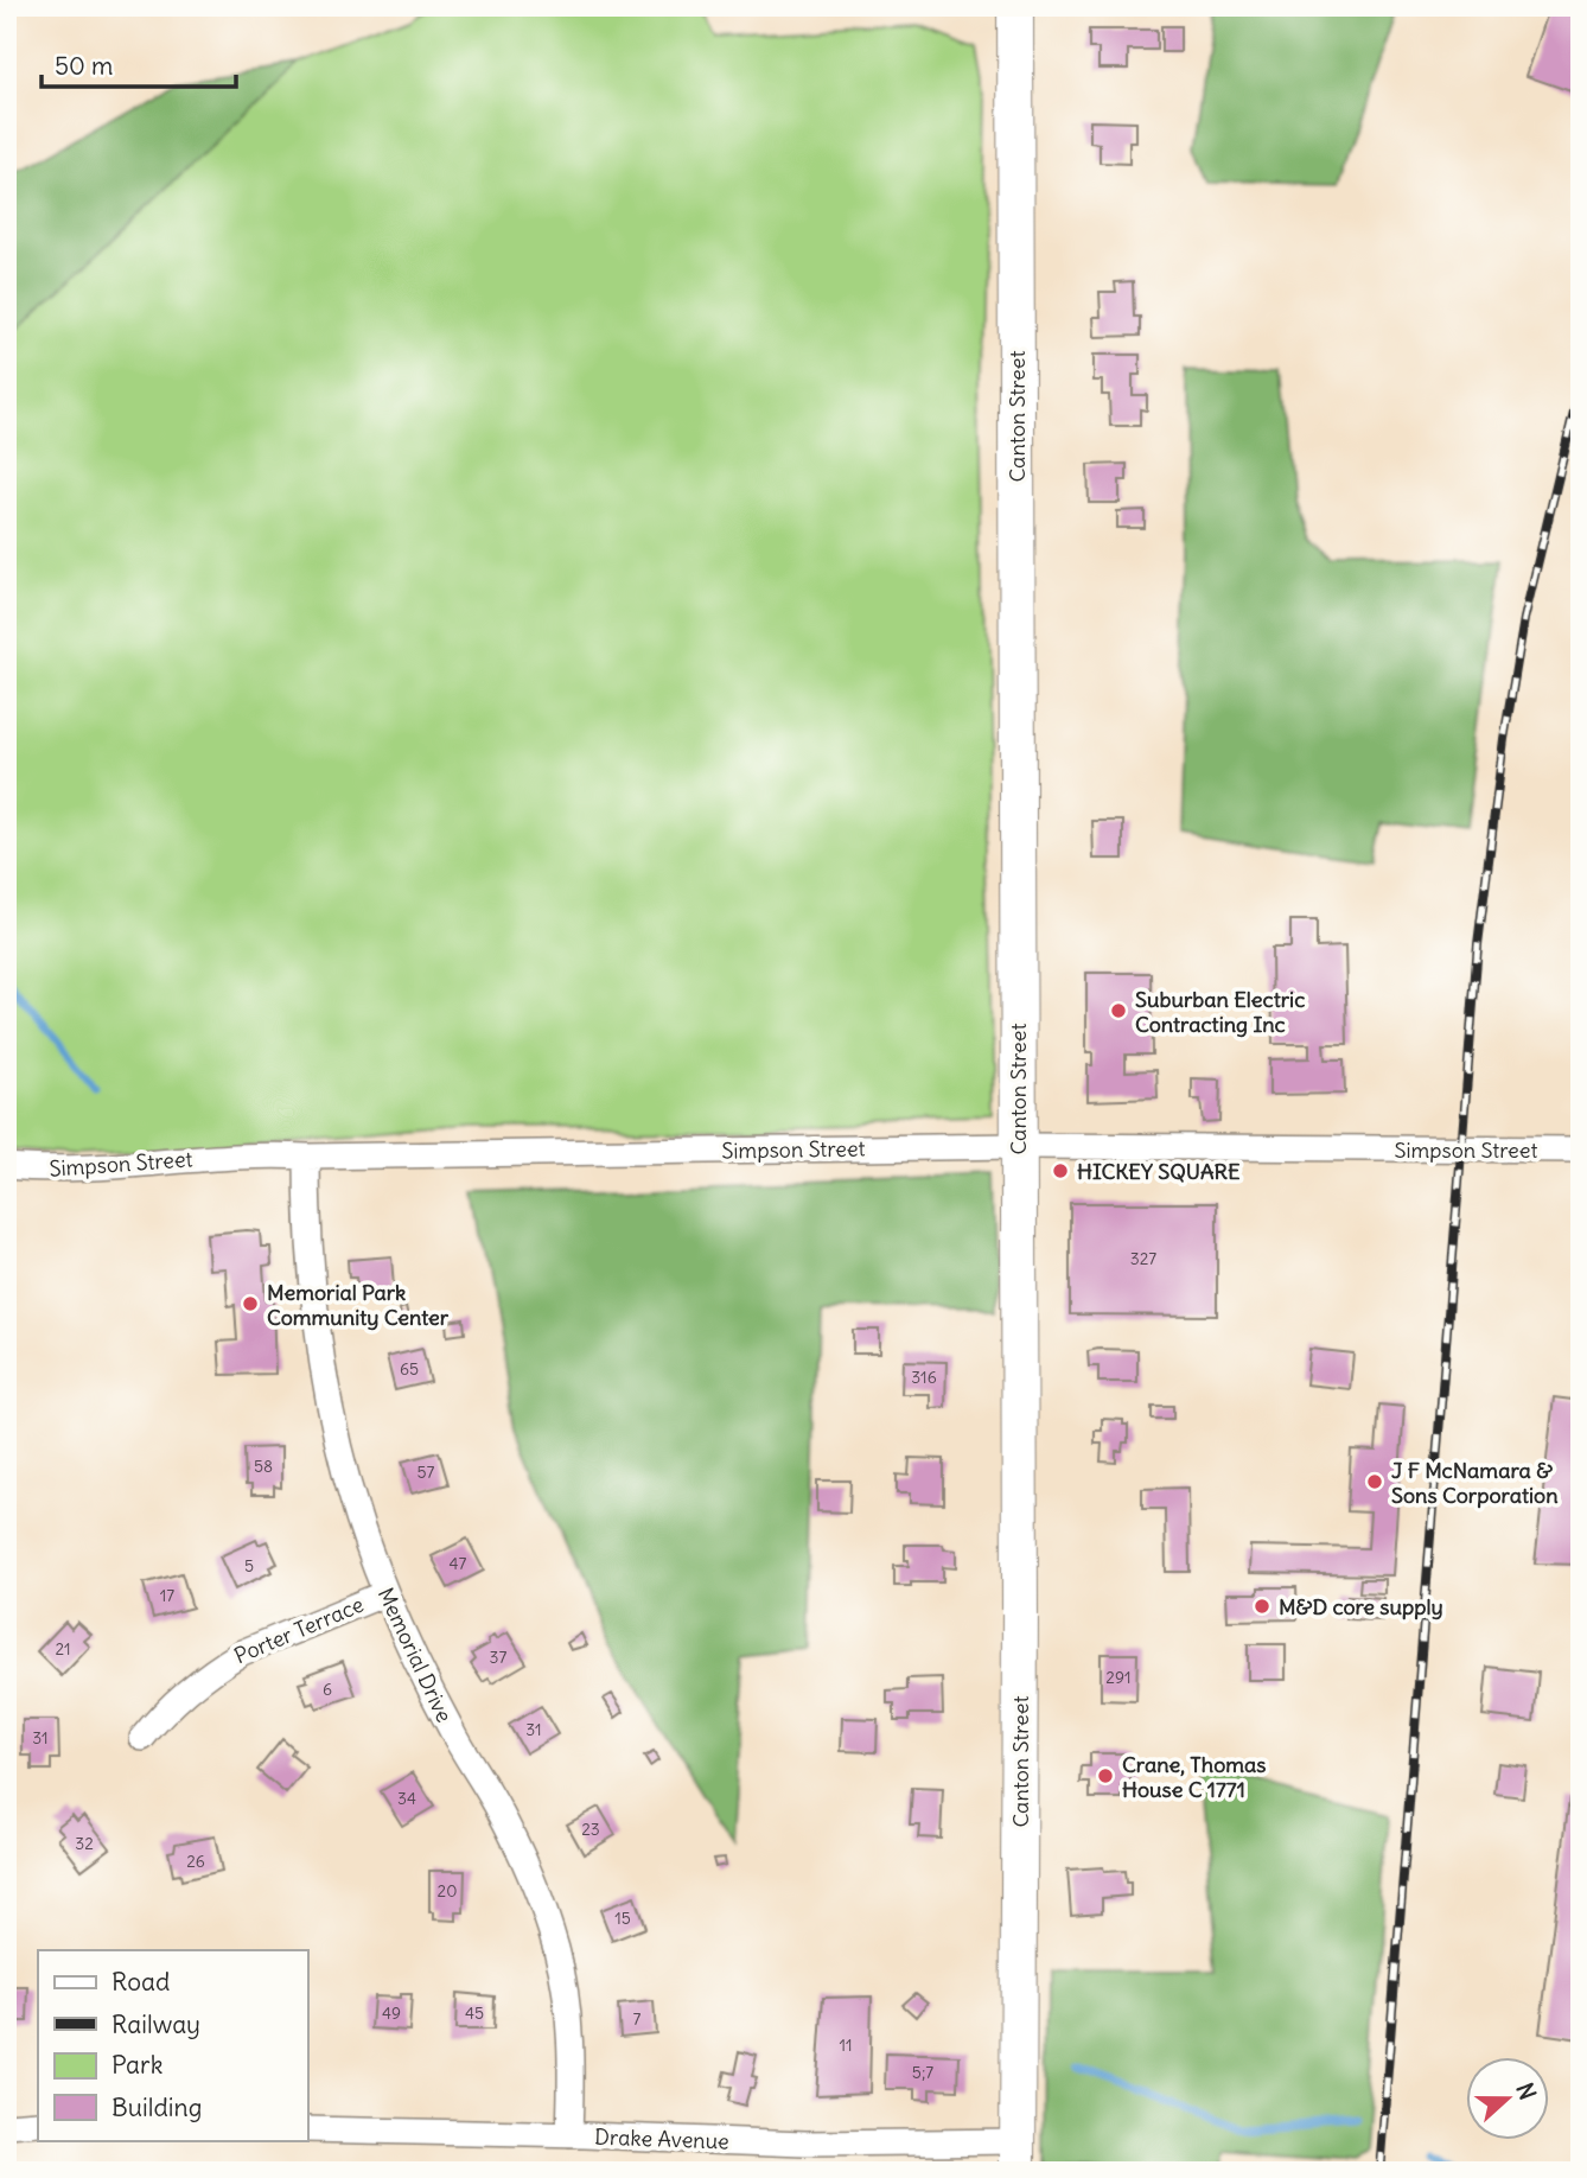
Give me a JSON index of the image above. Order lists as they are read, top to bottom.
{
  "streets": {
    "main road": ["Canton Street"],
    "street": [
      "Simpson Street",
      "Porter Terrace",
      "Memorial Drive",
      "Drake Avenue"
    ]
  },
  "crossings": [
    ["Canton Street", "Simpson Street"],
    ["Canton Street", "Drake Avenue"],
    ["Simpson Street", "Memorial Drive"],
    ["Porter Terrace", "Memorial Drive"],
    ["Memorial Drive", "Drake Avenue"]
  ],
  "places": [
    "Suburban Electric Contracting Inc",
    "HICKEY SQUARE",
    "Memorial Park Community Center",
    "J F McNamara & Sons Corporation",
    "M&D core supply",
    "Crane, Thomas House C 1771"
  ],
  "house_numbers": [
    "327",
    "65",
    "316",
    "58",
    "57",
    "47",
    "5",
    "17",
    "21",
    "37",
    "291",
    "6",
    "31",
    "31",
    "34",
    "23",
    "32",
    "26",
    "20",
    "15",
    "49",
    "45",
    "7",
    "11",
    "5;7"
  ],
  "legend": [
    "Road",
    "Railway",
    "Park",
    "Building"
  ],
  "scale_bar": "50 m",
  "north": "right"
}
